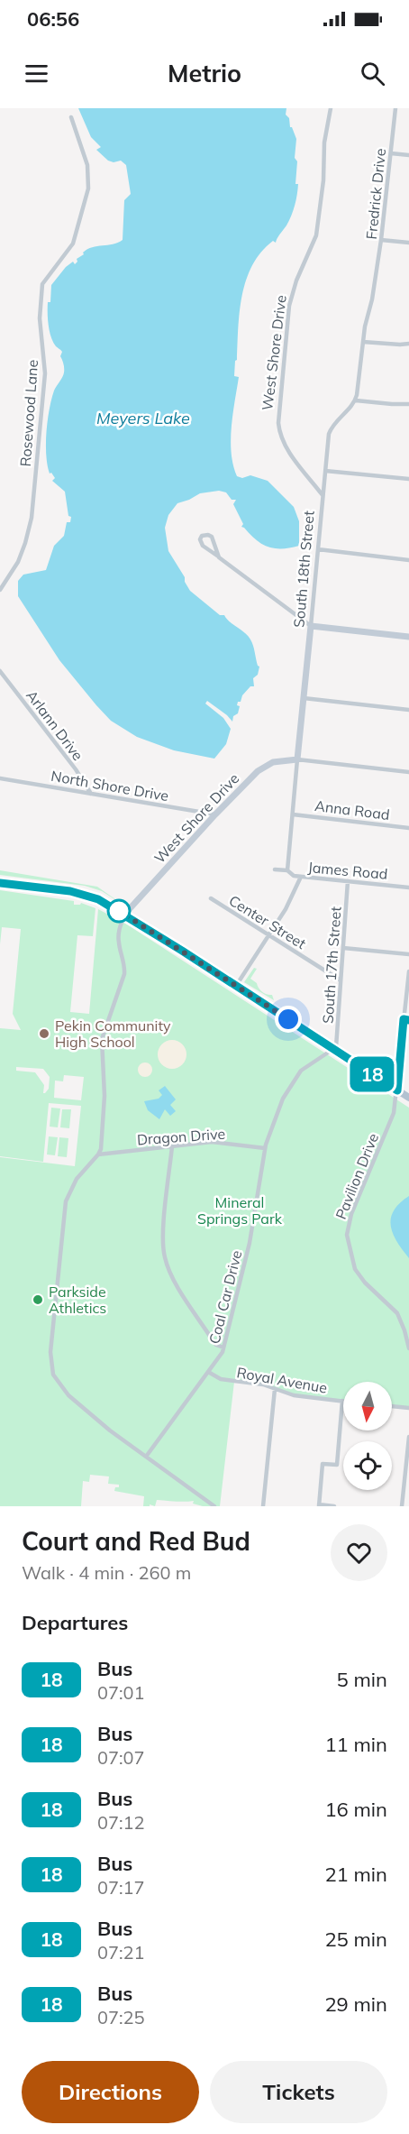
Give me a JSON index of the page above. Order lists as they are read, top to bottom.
{
  "streets": {
    "street": [
      "Fredrick Drive",
      "West Shore Drive",
      "Rosewood Lane",
      "South 18th Street",
      "Arlann Drive",
      "North Shore Drive",
      "Anna Road",
      "James Road",
      "Center Street",
      "South 17th Street",
      "Dragon Drive",
      "Pavilion Drive",
      "Coal Car Drive",
      "Royal Avenue"
    ]
  },
  "crossings": [
    ["West Shore Drive", "South 18th Street"],
    ["West Shore Drive", "North Shore Drive"],
    ["South 18th Street", "Anna Road"],
    ["South 18th Street", "James Road"],
    ["Arlann Drive", "North Shore Drive"],
    ["James Road", "South 17th Street"],
    ["Center Street", "South 17th Street"],
    ["South 17th Street", "Coal Car Drive"],
    ["Dragon Drive", "Coal Car Drive"],
    ["Coal Car Drive", "Royal Avenue"]
  ],
  "water": ["Meyers Lake"],
  "parks": ["Mineral Springs Park"],
  "places": ["Pekin Community High School", "Parkside Athletics"],
  "lines": ["bus line 18"],
  "north": "bottom",
  "page": {
    "status": "06:56",
    "header": "Metrio",
    "on_map": "18",
    "heading": [
      ["Court and Red Bud", "Walk · 4 min · 260 m"],
      "Departures"
    ],
    "list": [
      {
        "mark": "18",
        "name": "Bus",
        "note": "07:01",
        "value": "5 min"
      },
      {
        "mark": "18",
        "name": "Bus",
        "note": "07:07",
        "value": "11 min"
      },
      {
        "mark": "18",
        "name": "Bus",
        "note": "07:12",
        "value": "16 min"
      },
      {
        "mark": "18",
        "name": "Bus",
        "note": "07:17",
        "value": "21 min"
      },
      {
        "mark": "18",
        "name": "Bus",
        "note": "07:21",
        "value": "25 min"
      },
      {
        "mark": "18",
        "name": "Bus",
        "note": "07:25",
        "value": "29 min"
      }
    ],
    "buttons": ["Directions", "Tickets"]
  }
}
